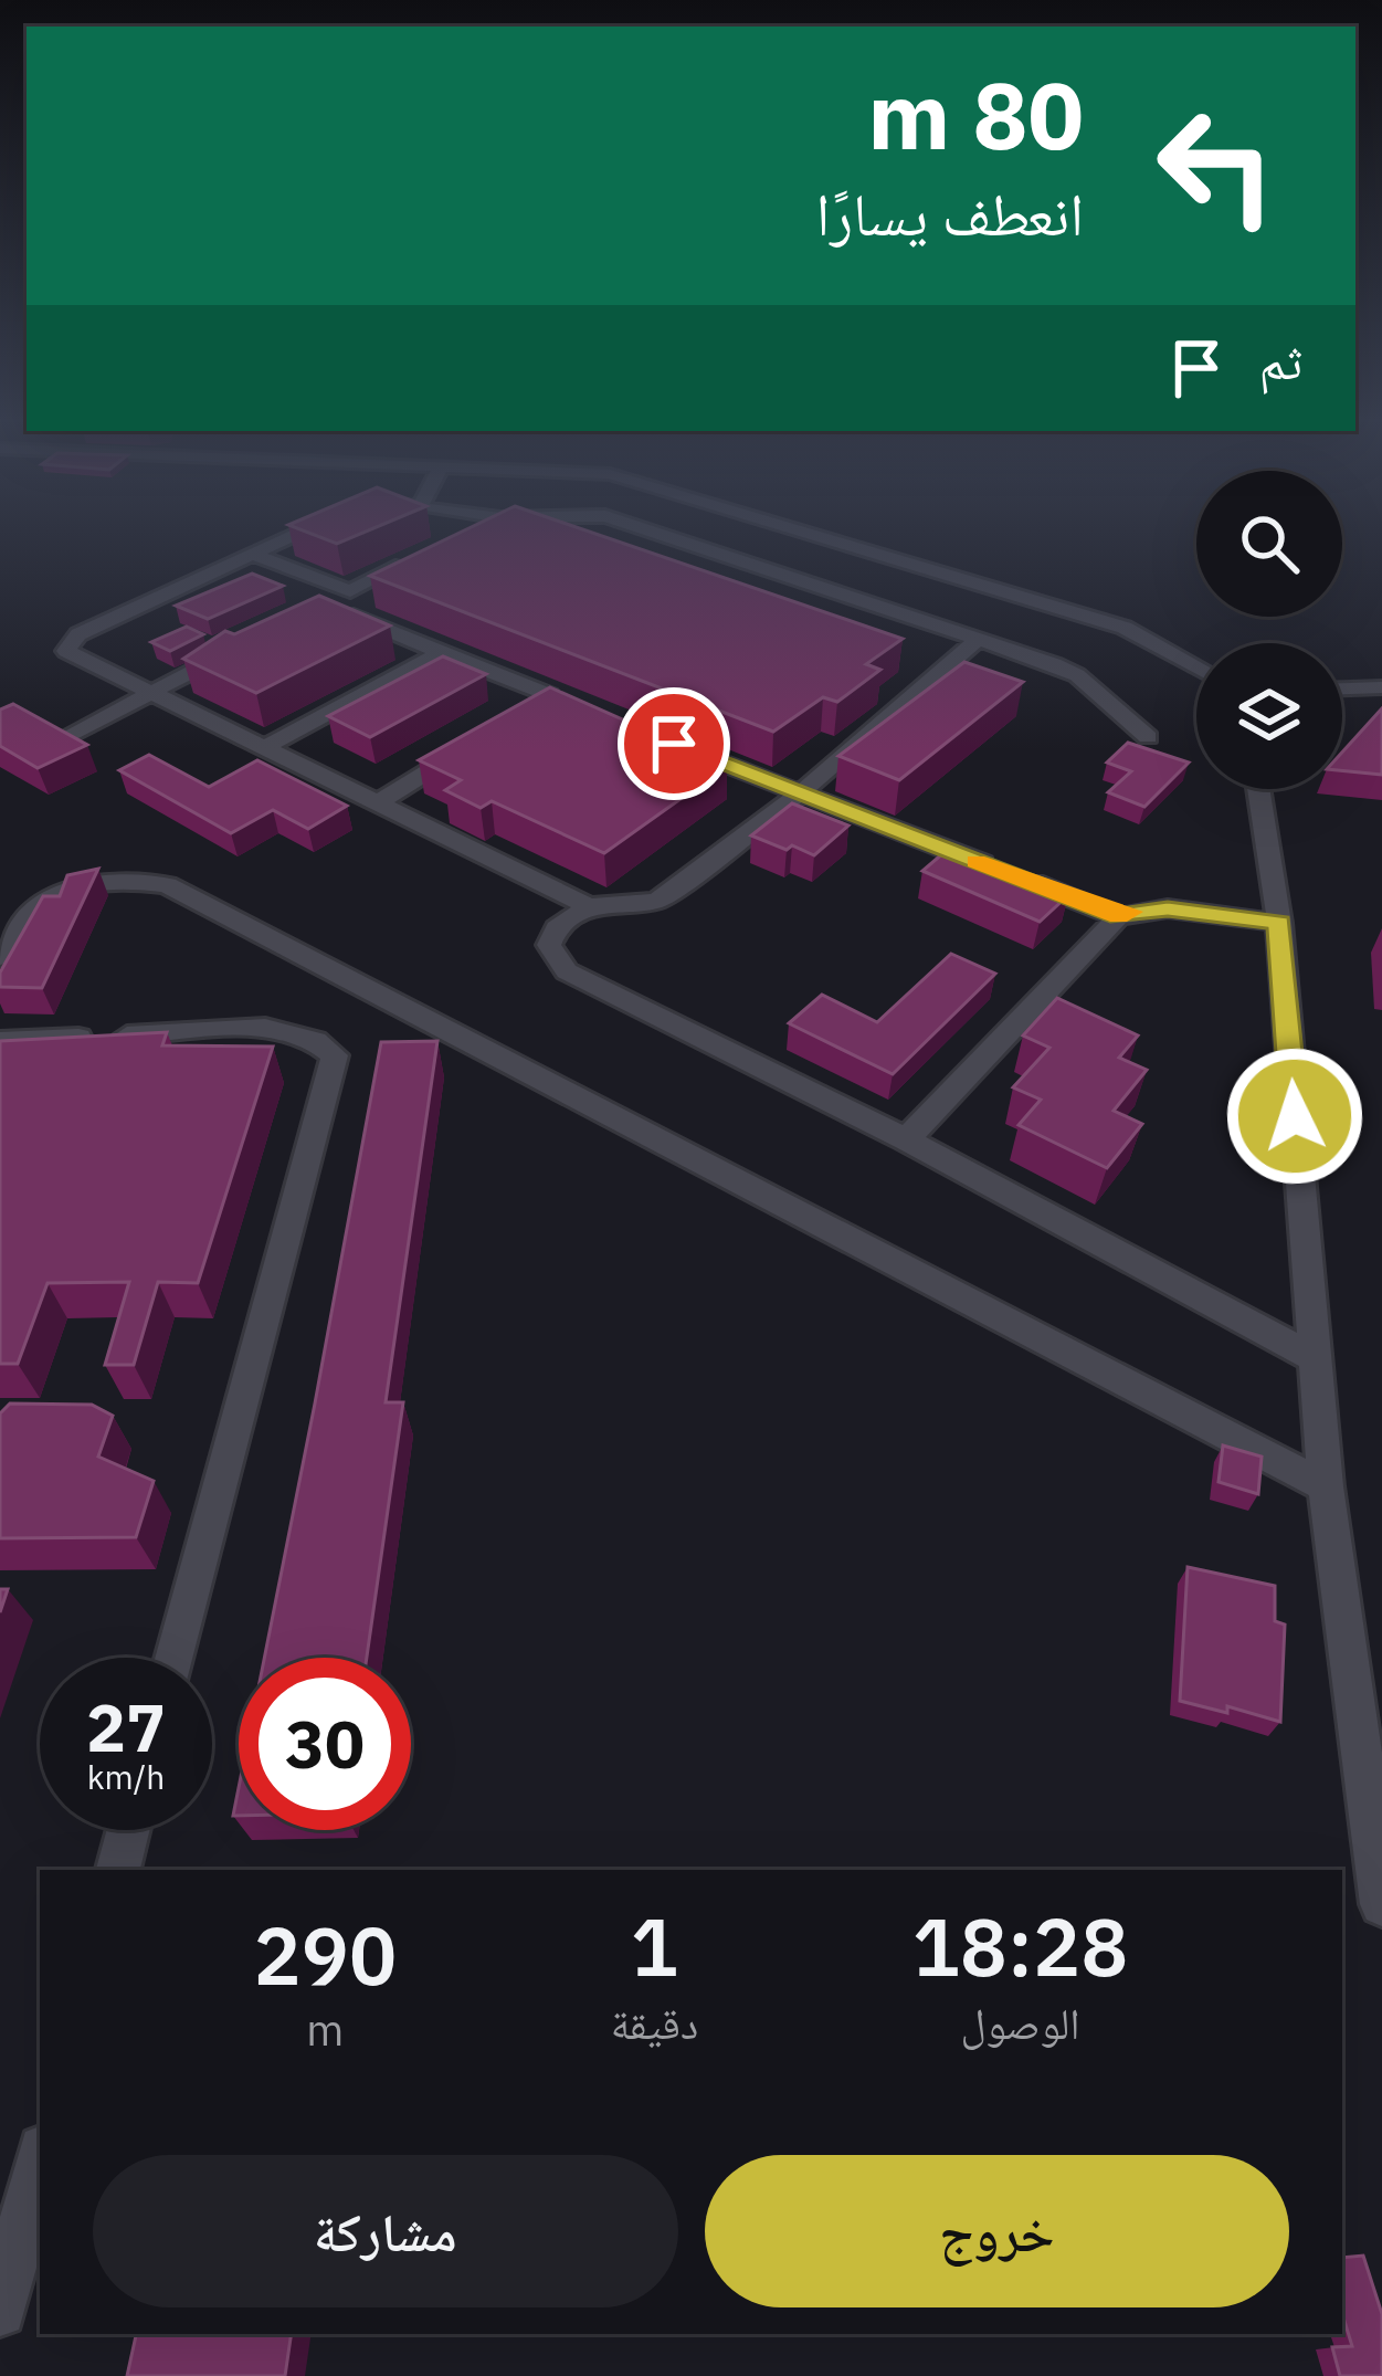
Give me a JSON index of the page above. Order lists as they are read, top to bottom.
{
  "page": {
    "turn": ["80 m", "انعطف يسارًا"],
    "then": "ثم",
    "speed": "27 km/h",
    "limit": "30",
    "eta": [
      "18:28",
      "الوصول",
      "1",
      "دقيقة",
      "290",
      "m"
    ],
    "buttons": ["خروج", "مشاركة"]
  }
}
